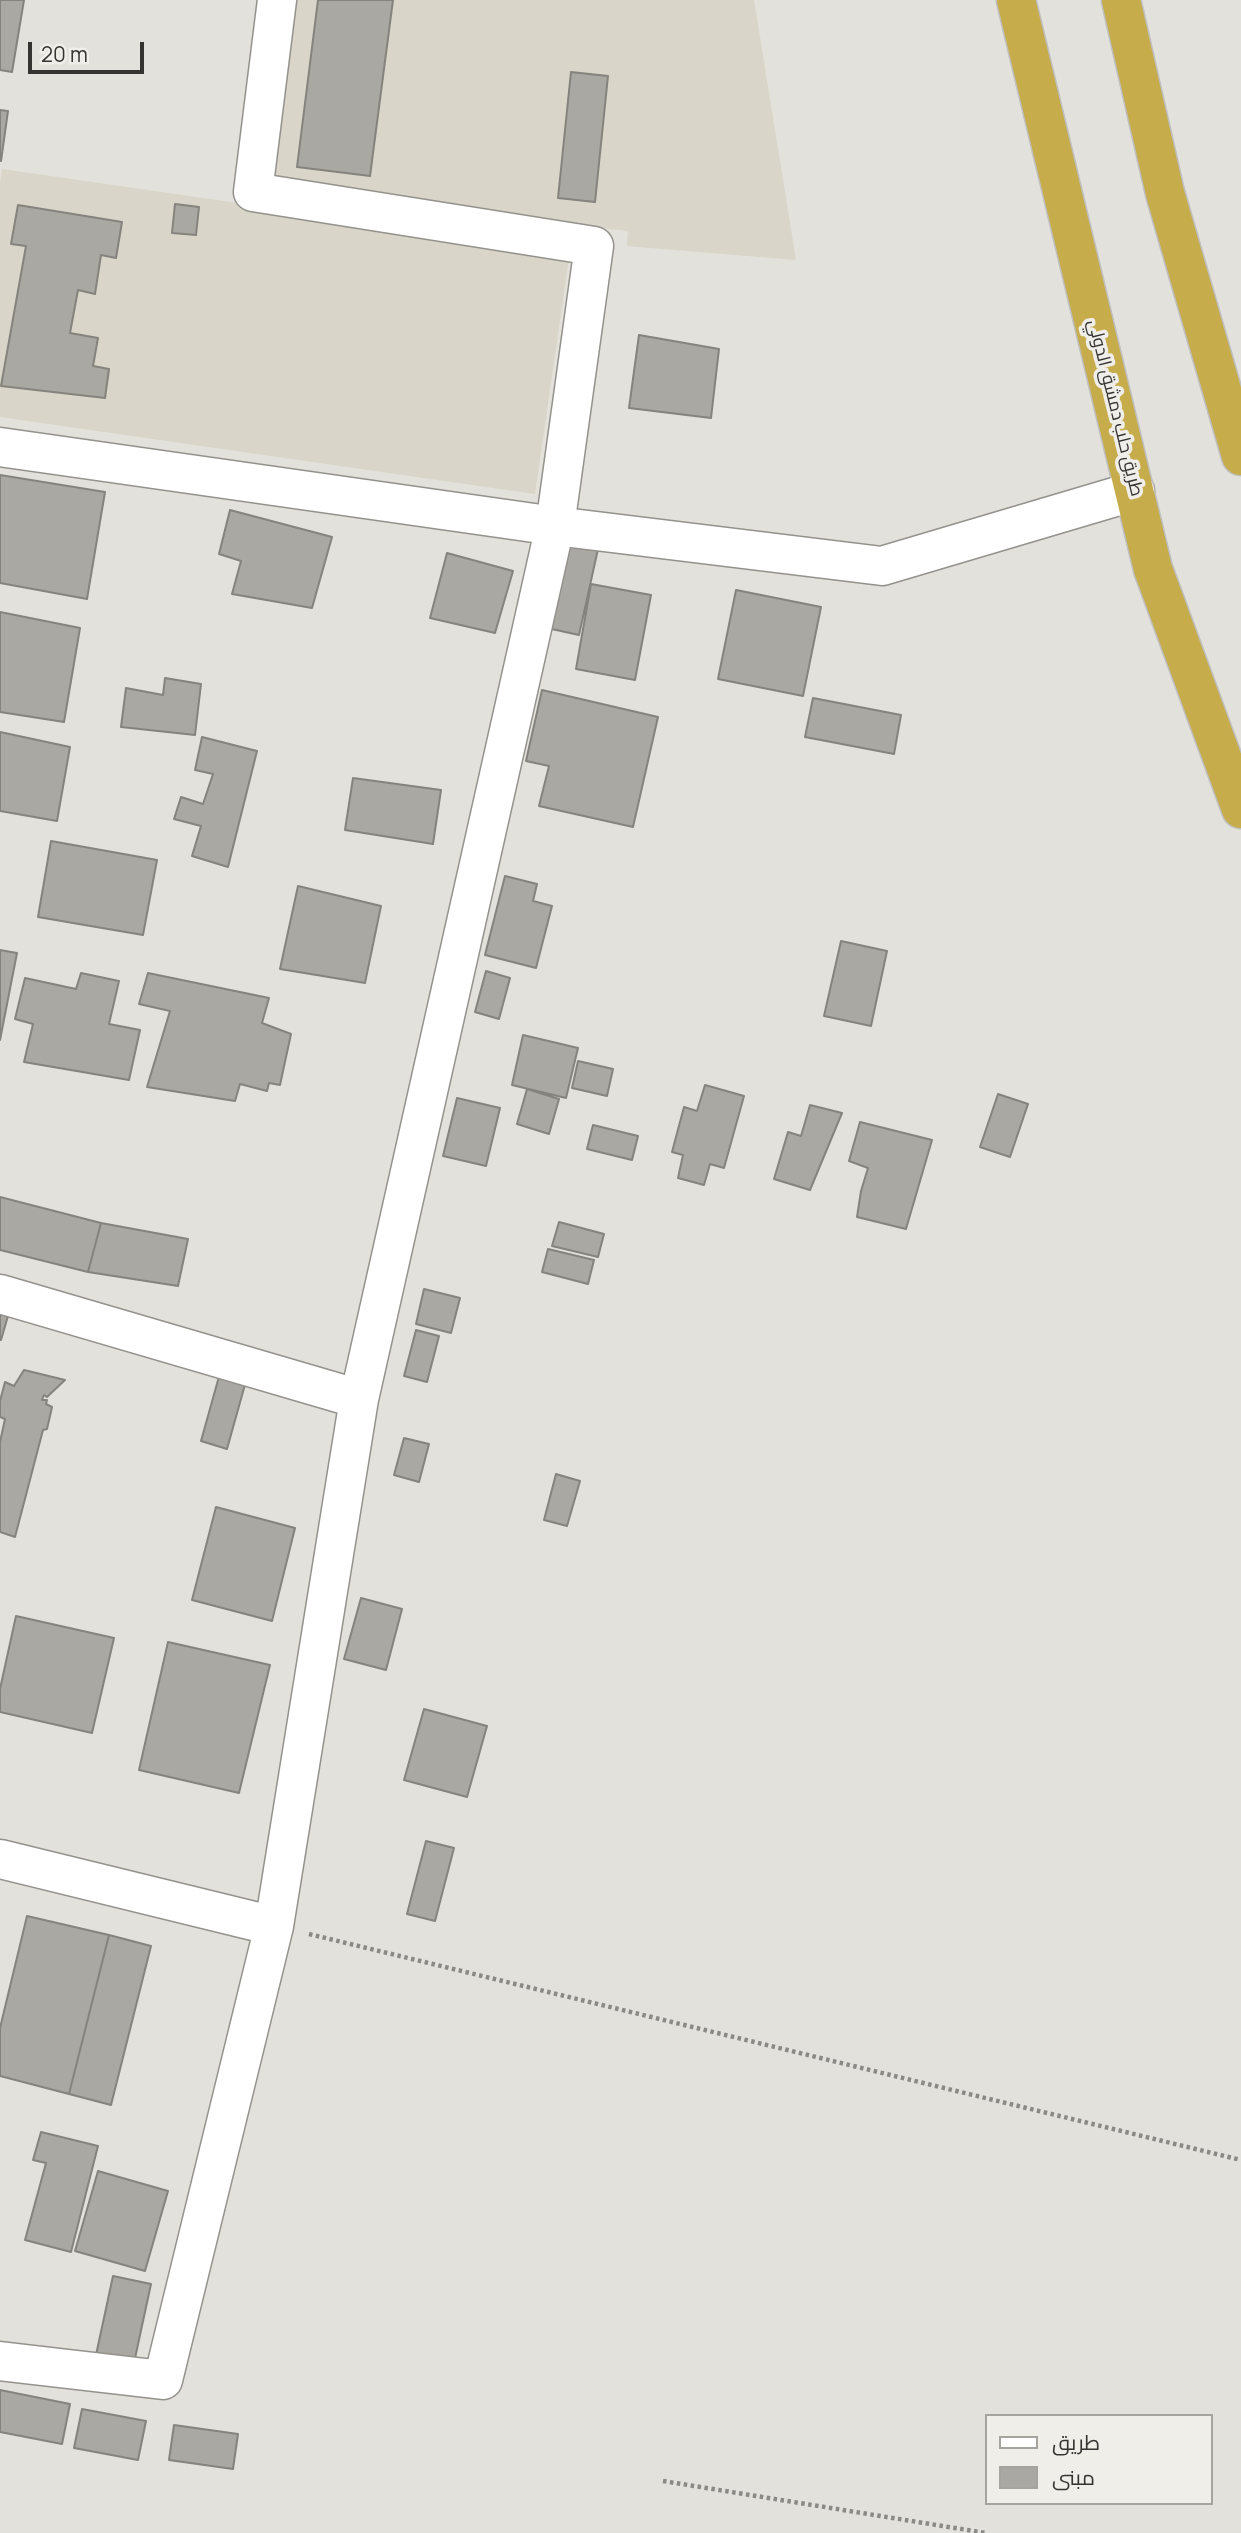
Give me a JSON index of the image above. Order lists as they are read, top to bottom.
{
  "streets": {
    "highway": ["طريق حلب دمشق الدولي"]
  },
  "legend": ["طريق", "مبنى"],
  "scale_bar": "20 m"
}
